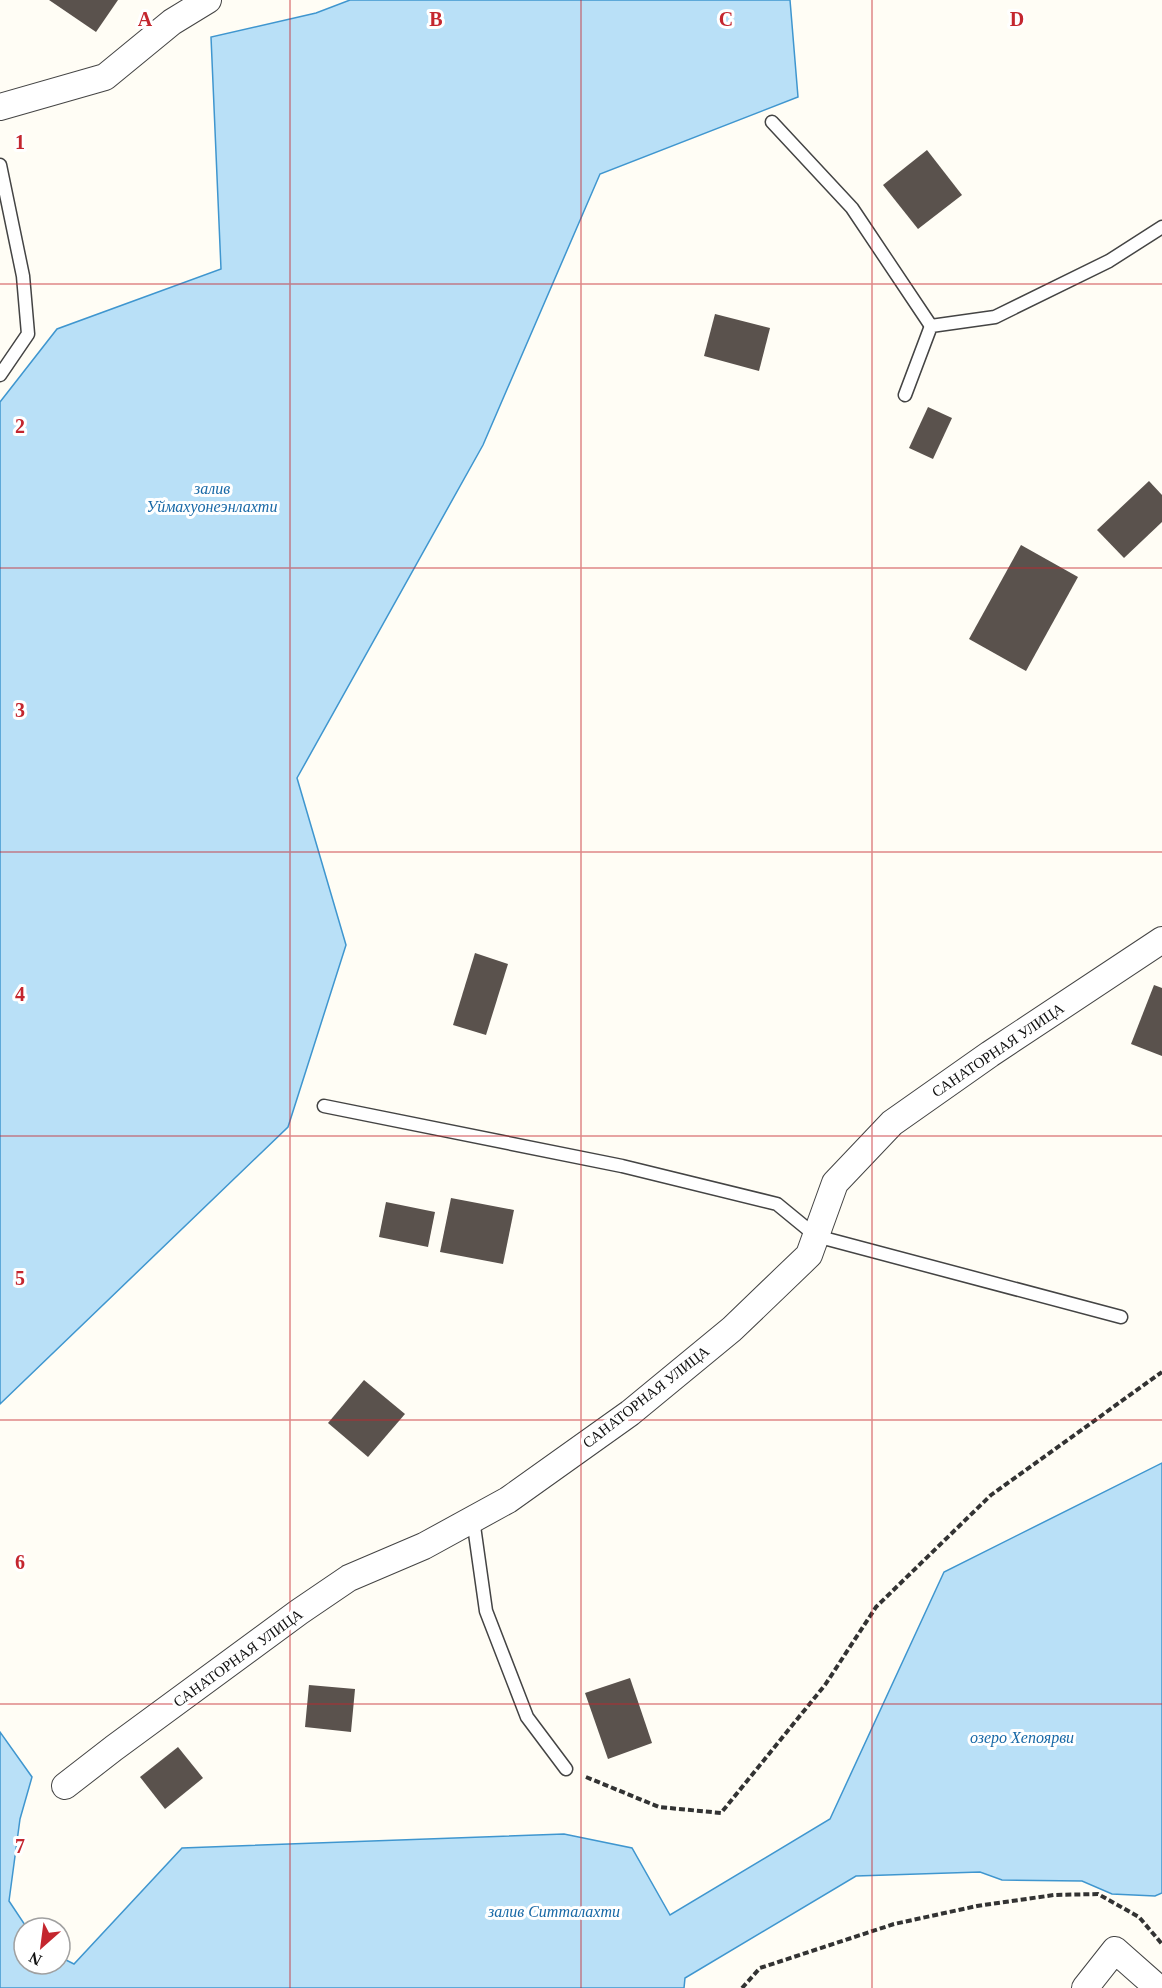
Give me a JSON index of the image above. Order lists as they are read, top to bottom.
{
  "streets": {
    "street": ["САНАТОРНАЯ УЛИЦА"]
  },
  "water": ["залив Уймахуонеэнлахти", "озеро Хепоярви", "залив Ситталахти"],
  "north": "bottom left",
  "grid": {
    "columns": [
      "A",
      "B",
      "C",
      "D"
    ],
    "rows": [
      "1",
      "2",
      "3",
      "4",
      "5",
      "6",
      "7"
    ]
  }
}
